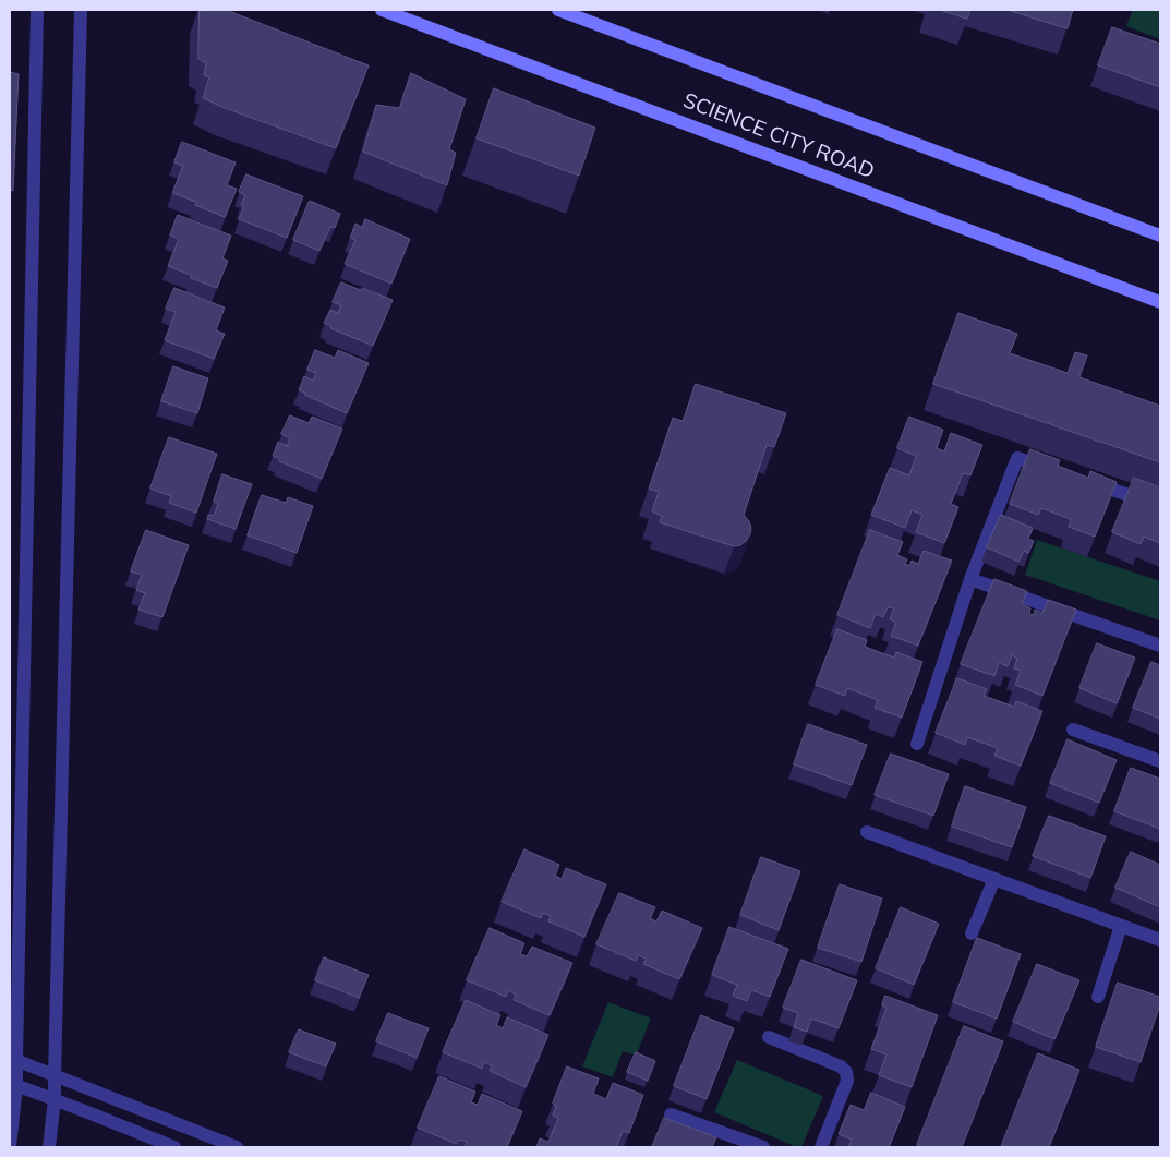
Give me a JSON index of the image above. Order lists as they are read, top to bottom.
{
  "streets": {
    "main road": ["SCIENCE CITY ROAD"]
  }
}
